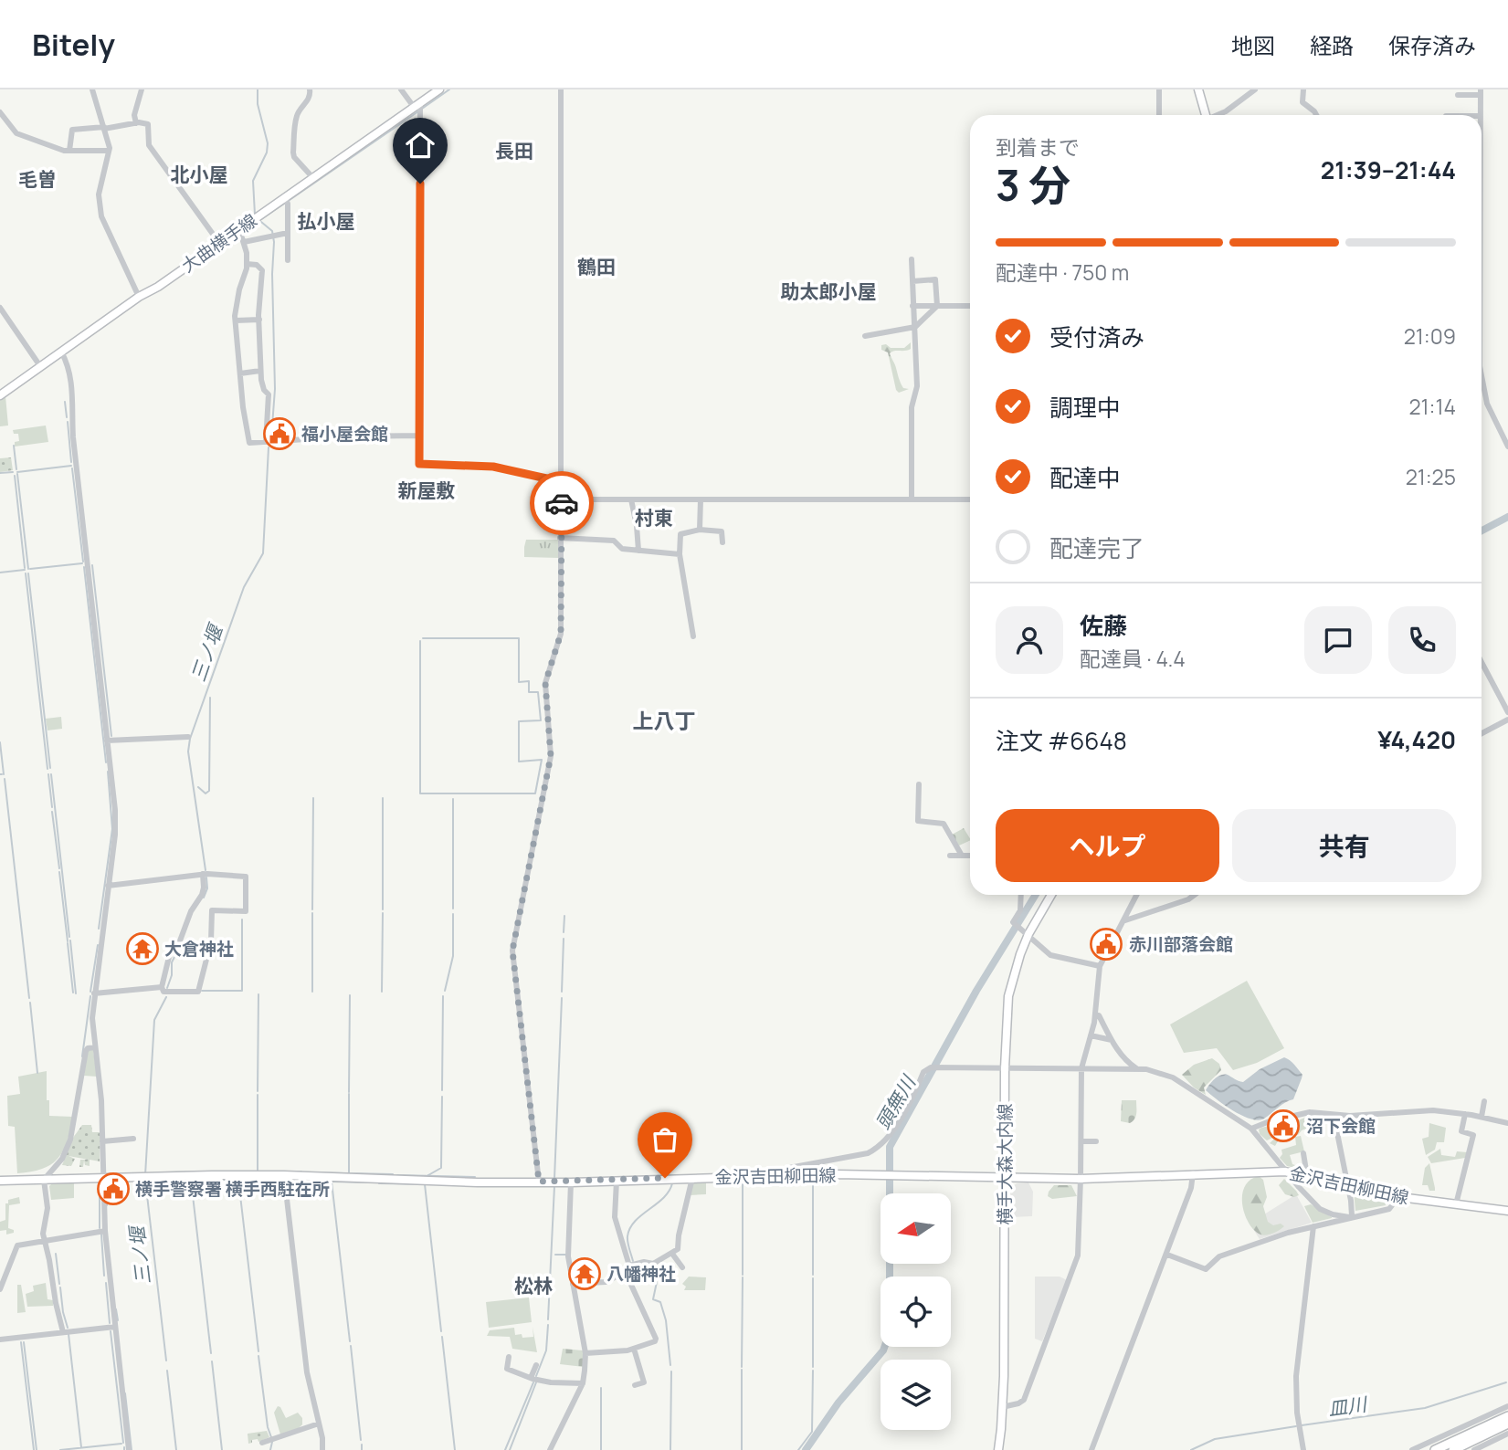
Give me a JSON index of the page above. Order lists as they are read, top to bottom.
{
  "streets": {
    "main road": ["大曲横手線", "横手大森大内線", "金沢吉田柳田線"]
  },
  "crossings": [
    ["横手大森大内線", "金沢吉田柳田線"]
  ],
  "districts": [
    "長田",
    "北小屋",
    "毛曽",
    "払小屋",
    "鶴田",
    "助太郎小屋",
    "新屋敷",
    "村東",
    "上八丁",
    "松林"
  ],
  "water": ["三ノ堰", "頭無川", "皿川"],
  "places": {
    "public building": [
      "福小屋会館",
      "赤川部落会館",
      "沼下会館",
      "横手警察署 横手西駐在所"
    ],
    "temple": ["大倉神社", "八幡神社"]
  },
  "north": "left",
  "page": {
    "header": "Bitely",
    "nav": ["地図", "経路", "保存済み"],
    "heading": ["3 分", "到着まで", "21:39–21:44"],
    "panel": [
      "佐藤",
      "配達員 · 4.4",
      "注文 #6648",
      "¥4,420"
    ],
    "bar": "配達中 · 750 m",
    "list": [
      ["受付済み", "21:09"],
      ["調理中", "21:14"],
      ["配達中", "21:25"],
      "配達完了"
    ],
    "buttons": ["ヘルプ", "共有"]
  }
}
